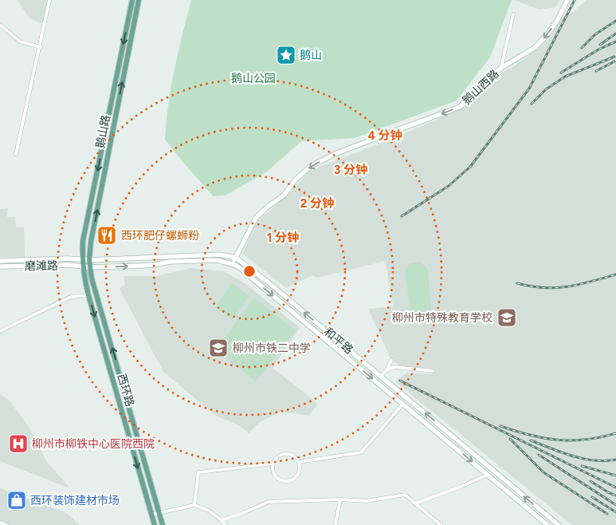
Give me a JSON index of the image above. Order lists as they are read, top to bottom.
{
  "streets": {
    "main road": [
      "鹅山西路",
      "鹅山路",
      "磨滩路",
      "和平路",
      "西环路"
    ]
  },
  "crossings": [
    ["鹅山西路", "和平路"],
    ["鹅山路", "磨滩路"],
    ["鹅山路", "和平路"],
    ["鹅山路", "西环路"],
    ["磨滩路", "和平路"],
    ["磨滩路", "西环路"],
    ["和平路", "西环路"]
  ],
  "one_way": ["鹅山西路"],
  "parks": ["鹅山公园"],
  "places": {
    "place": ["鹅山"],
    "restaurant": ["西环肥仔螺蛳粉"],
    "school or university": ["柳州市特殊教育学校", "柳州市铁二中学"],
    "hospital": ["柳州市柳铁中心医院西院"],
    "shop": ["西环装饰建材市场"]
  },
  "rings": [
    "4 分钟",
    "3 分钟",
    "2 分钟",
    "1 分钟"
  ]
}
